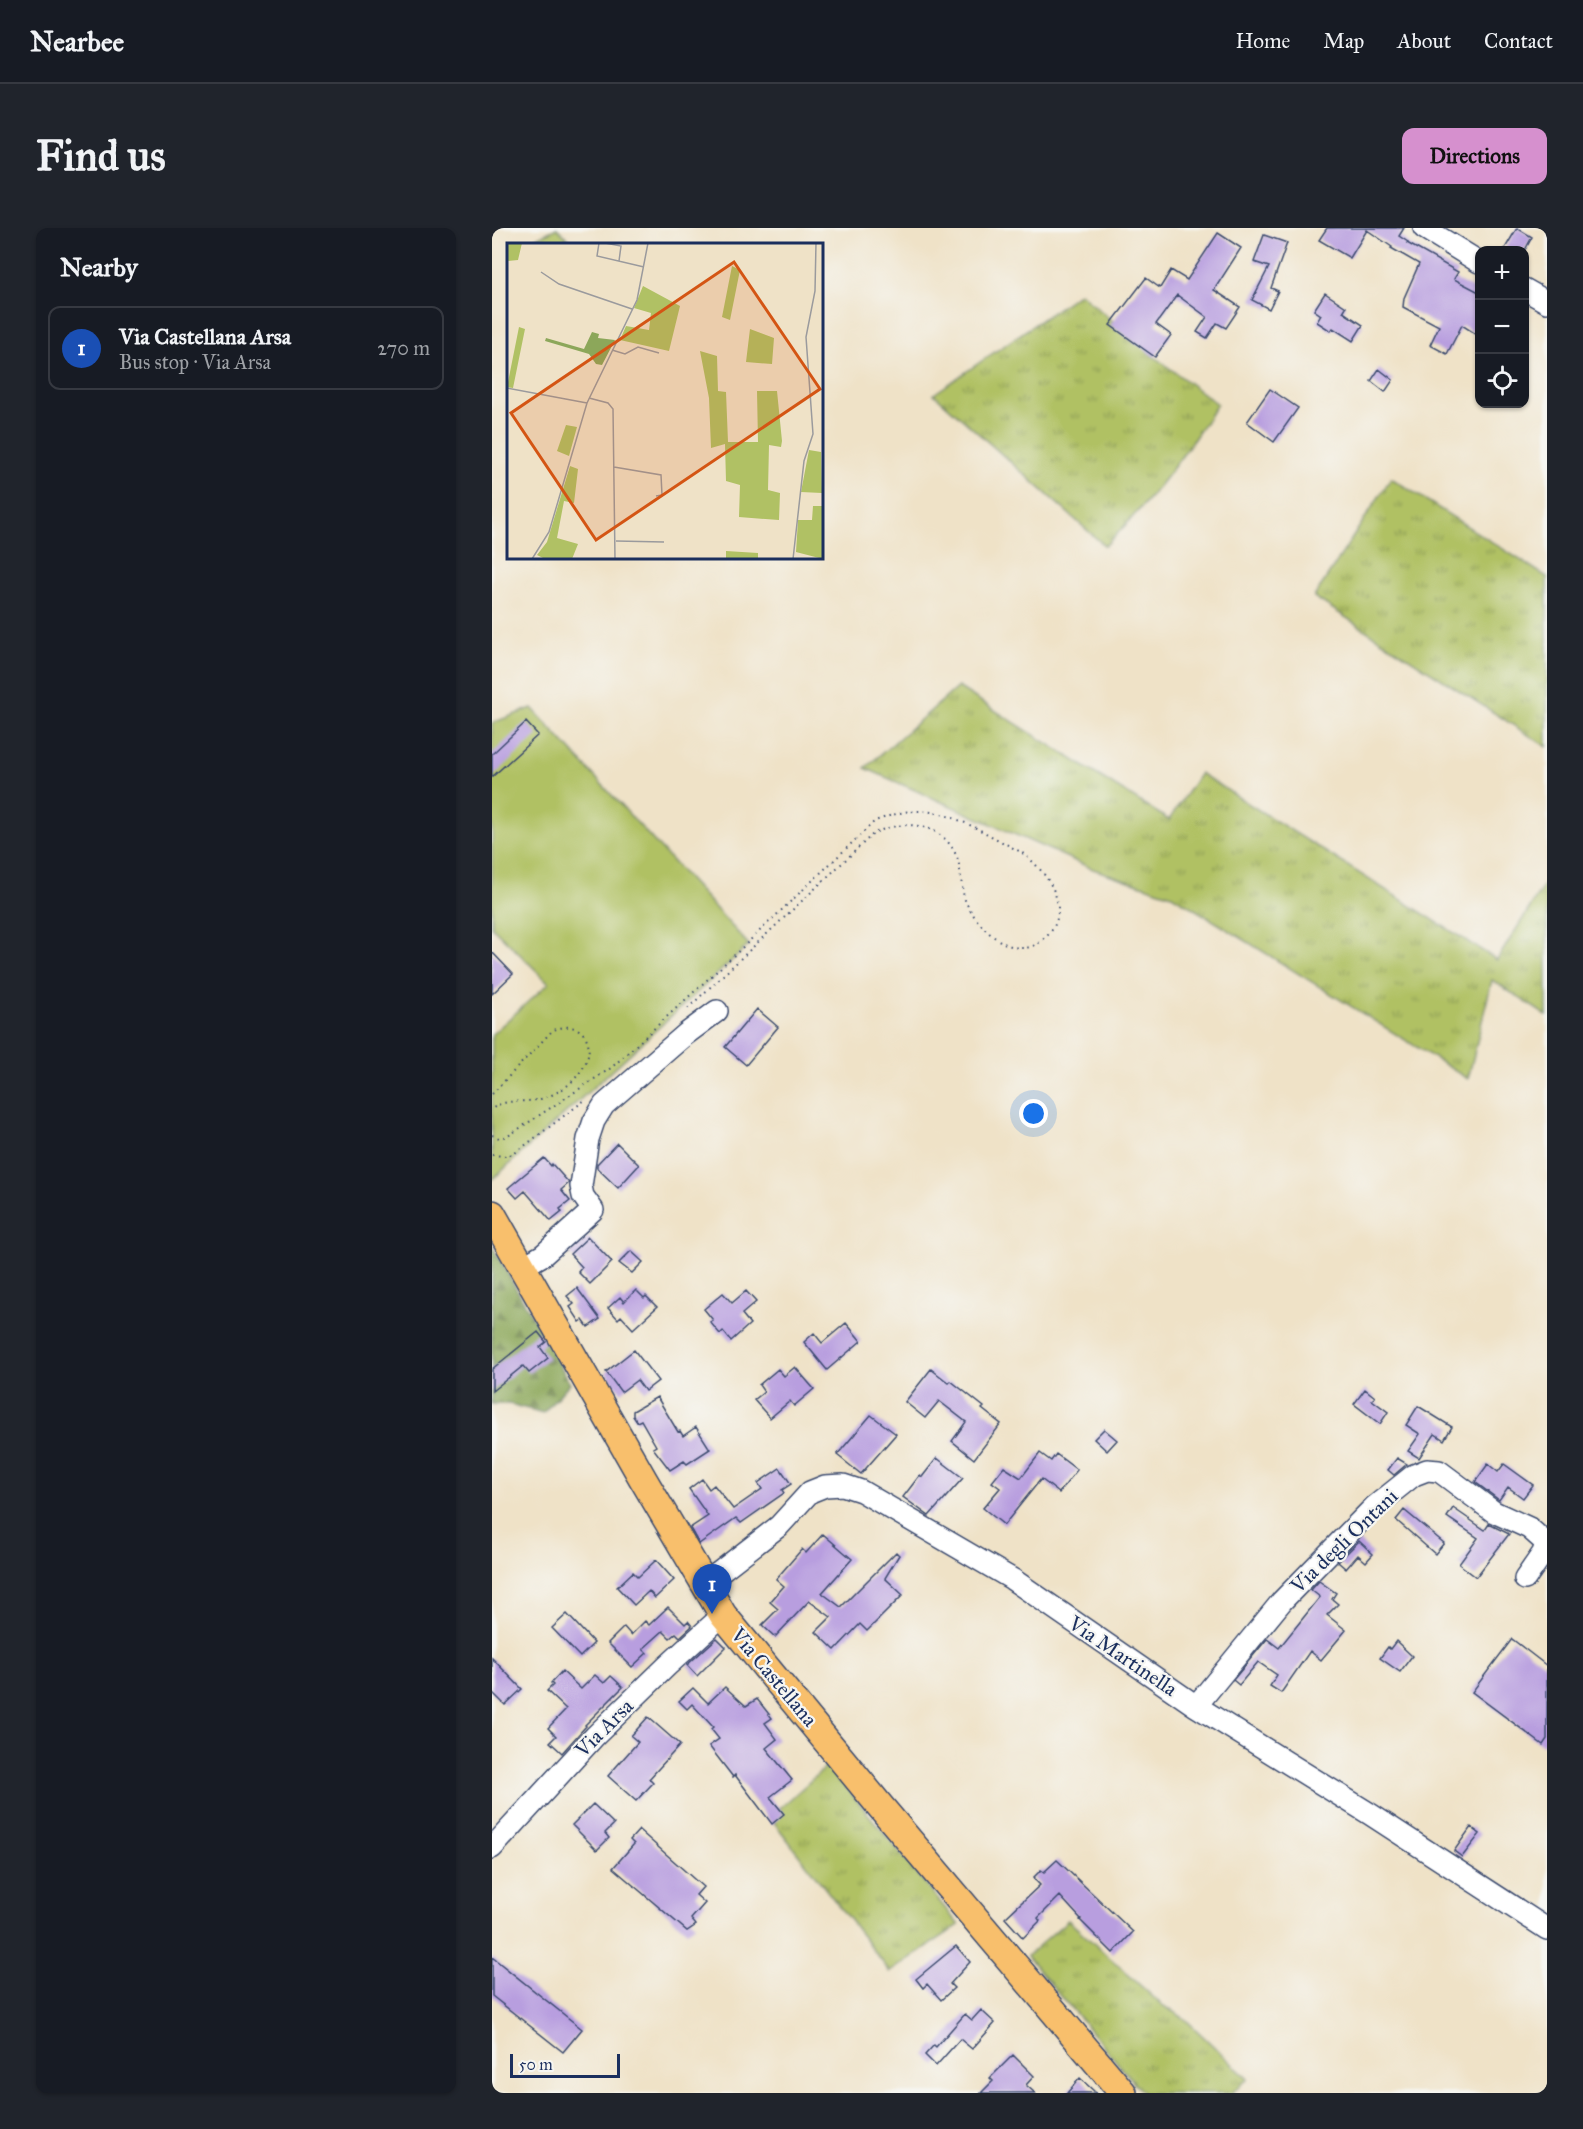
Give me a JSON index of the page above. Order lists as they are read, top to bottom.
{
  "streets": {
    "main road": ["Via Castellana"],
    "street": ["Via degli Ontani", "Via Martinella", "Via Arsa"]
  },
  "crossings": [
    ["Via degli Ontani", "Via Martinella"],
    ["Via Martinella", "Via Castellana"],
    ["Via Castellana", "Via Arsa"]
  ],
  "scale_bar": "50 m",
  "page": {
    "header": "Nearbee",
    "nav": [
      "Home",
      "Map",
      "About",
      "Contact"
    ],
    "buttons": "Directions",
    "title": "Find us",
    "heading": "Nearby",
    "map_buttons": ["+", "−"],
    "list": [
      {
        "mark": "1",
        "name": "Via Castellana Arsa",
        "note": "Bus stop · Via Arsa",
        "value": "270 m"
      }
    ],
    "pins": "1",
    "scale": "50 m"
  }
}
